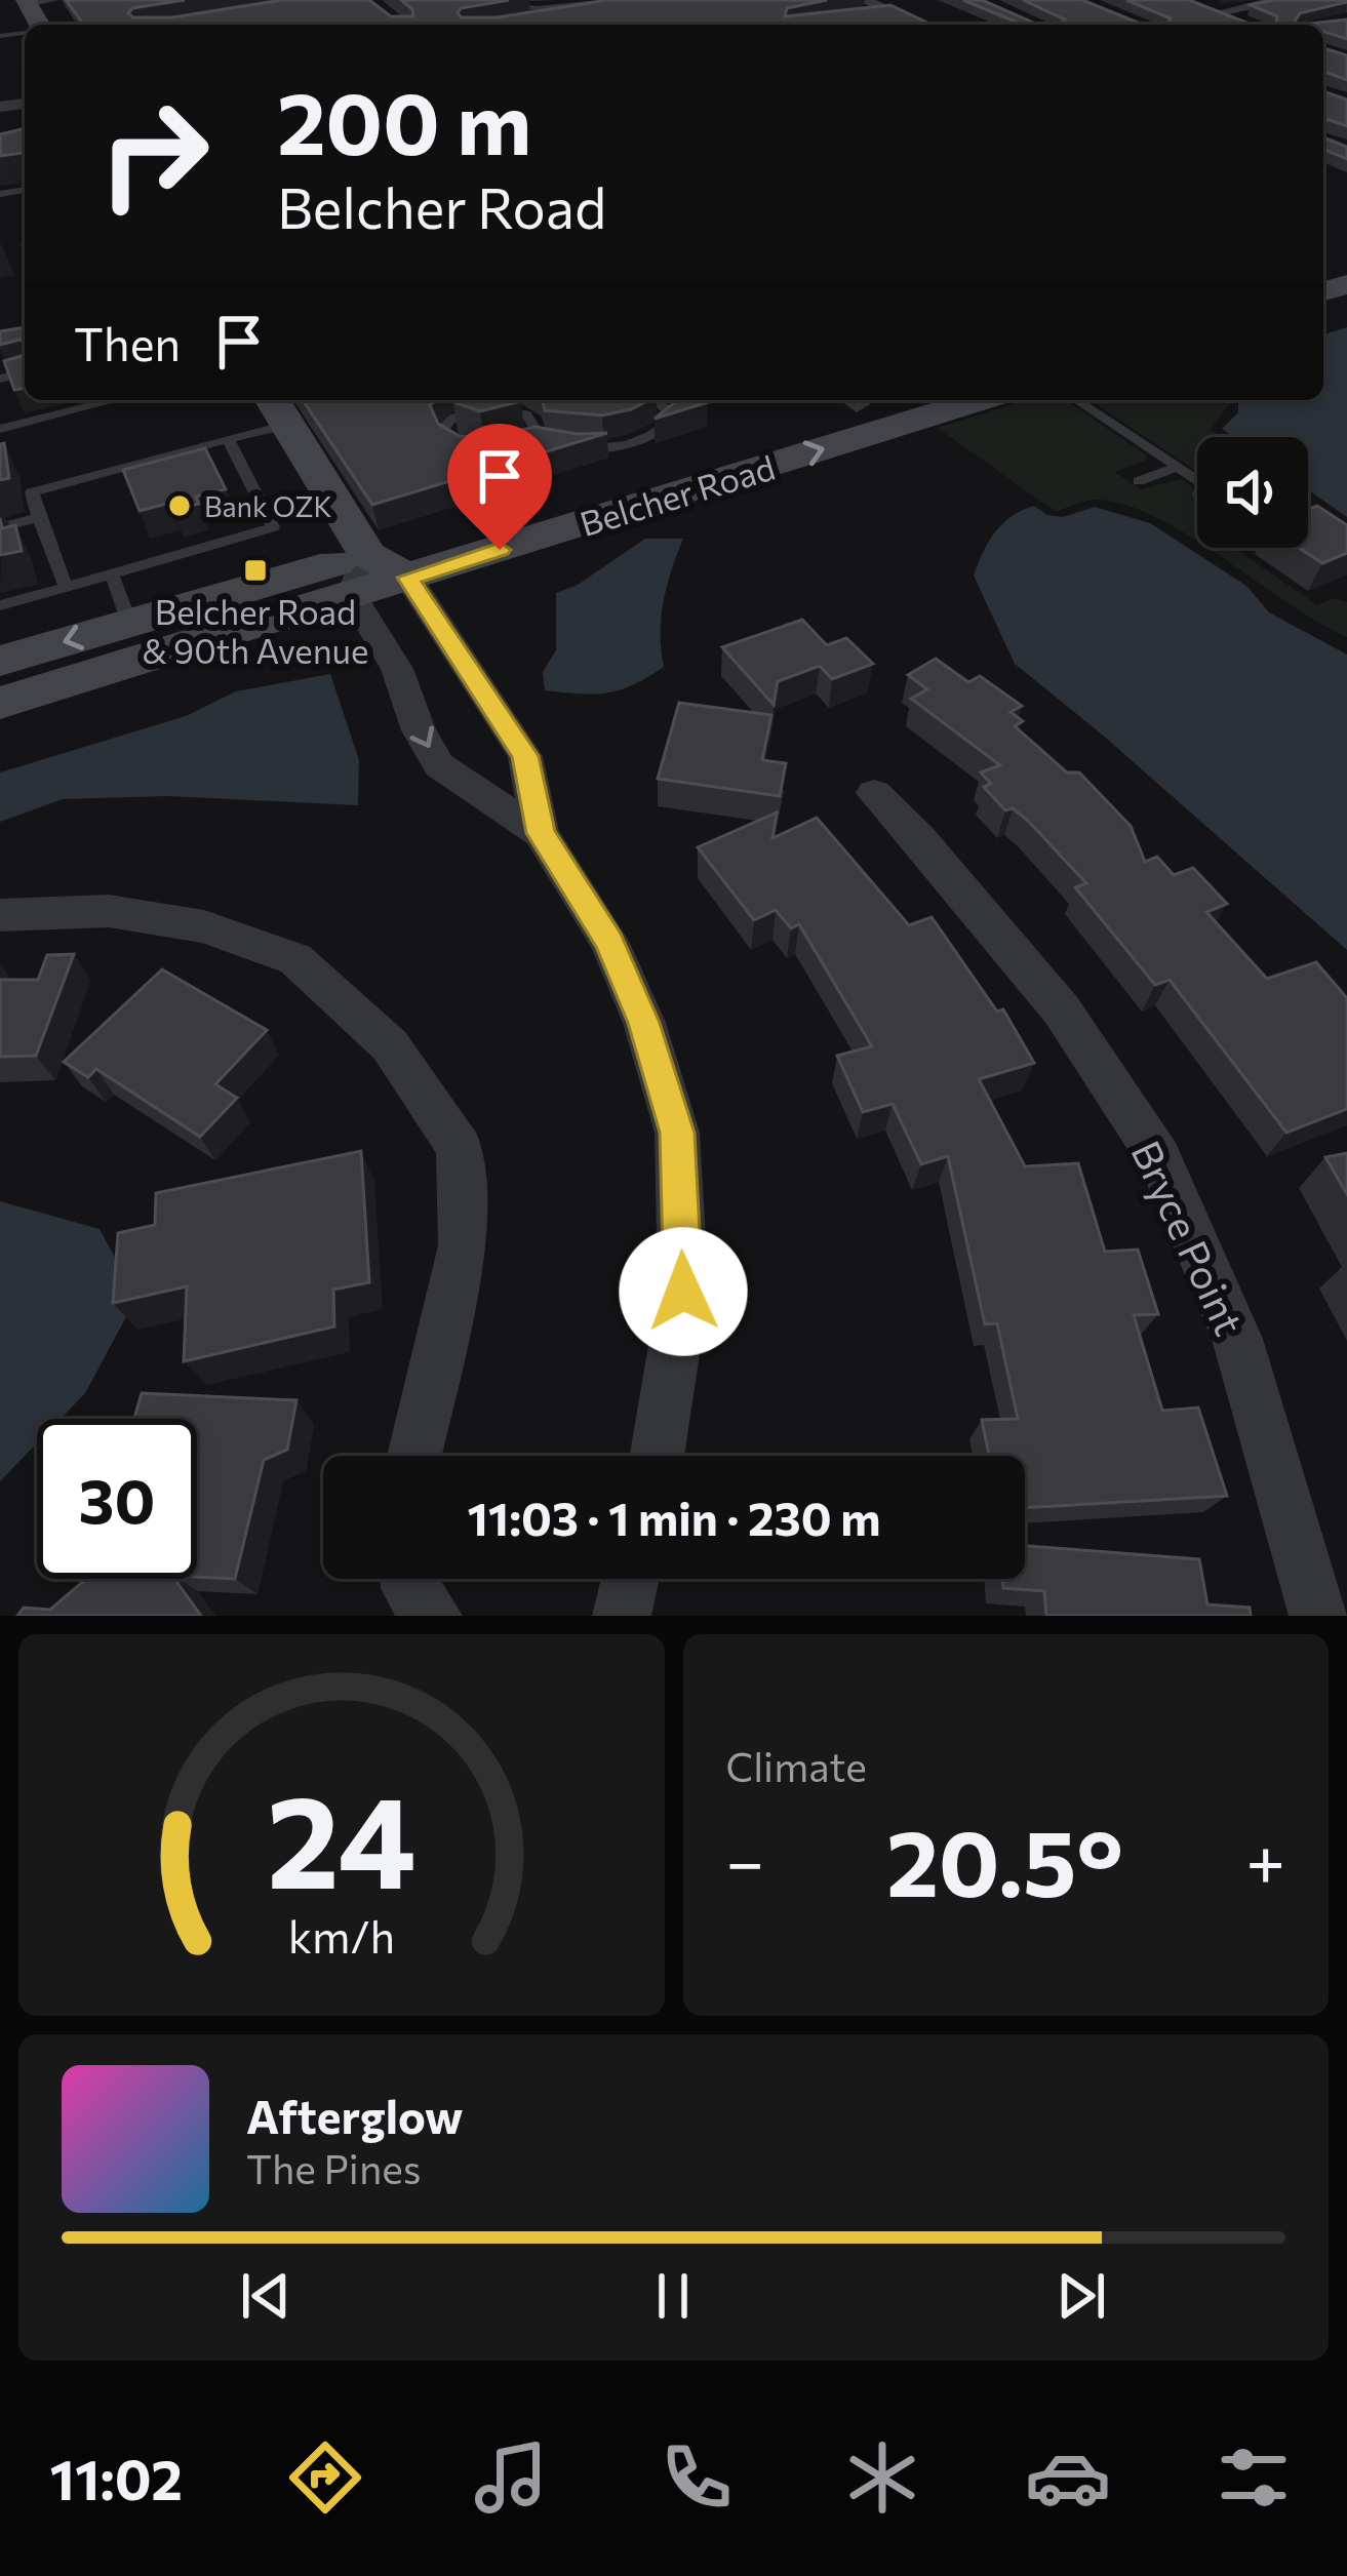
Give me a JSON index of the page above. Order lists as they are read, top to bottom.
{
  "streets": {
    "main road": ["Belcher Road"],
    "street": ["Bryce Point"]
  },
  "places": {
    "other": ["Bank OZK"],
    "transit": ["Belcher Road & 90th Avenue"]
  },
  "page": {
    "turn": ["200 m", "Belcher Road"],
    "then": "Then",
    "limit": "30",
    "trip": "11:03 · 1 min · 230 m",
    "tile": "Climate",
    "heat": ["−", "20.5°", "+"],
    "song": ["Afterglow", "The Pines"],
    "tabs": "11:02",
    "gauge": ["24", "km/h"]
  }
}
